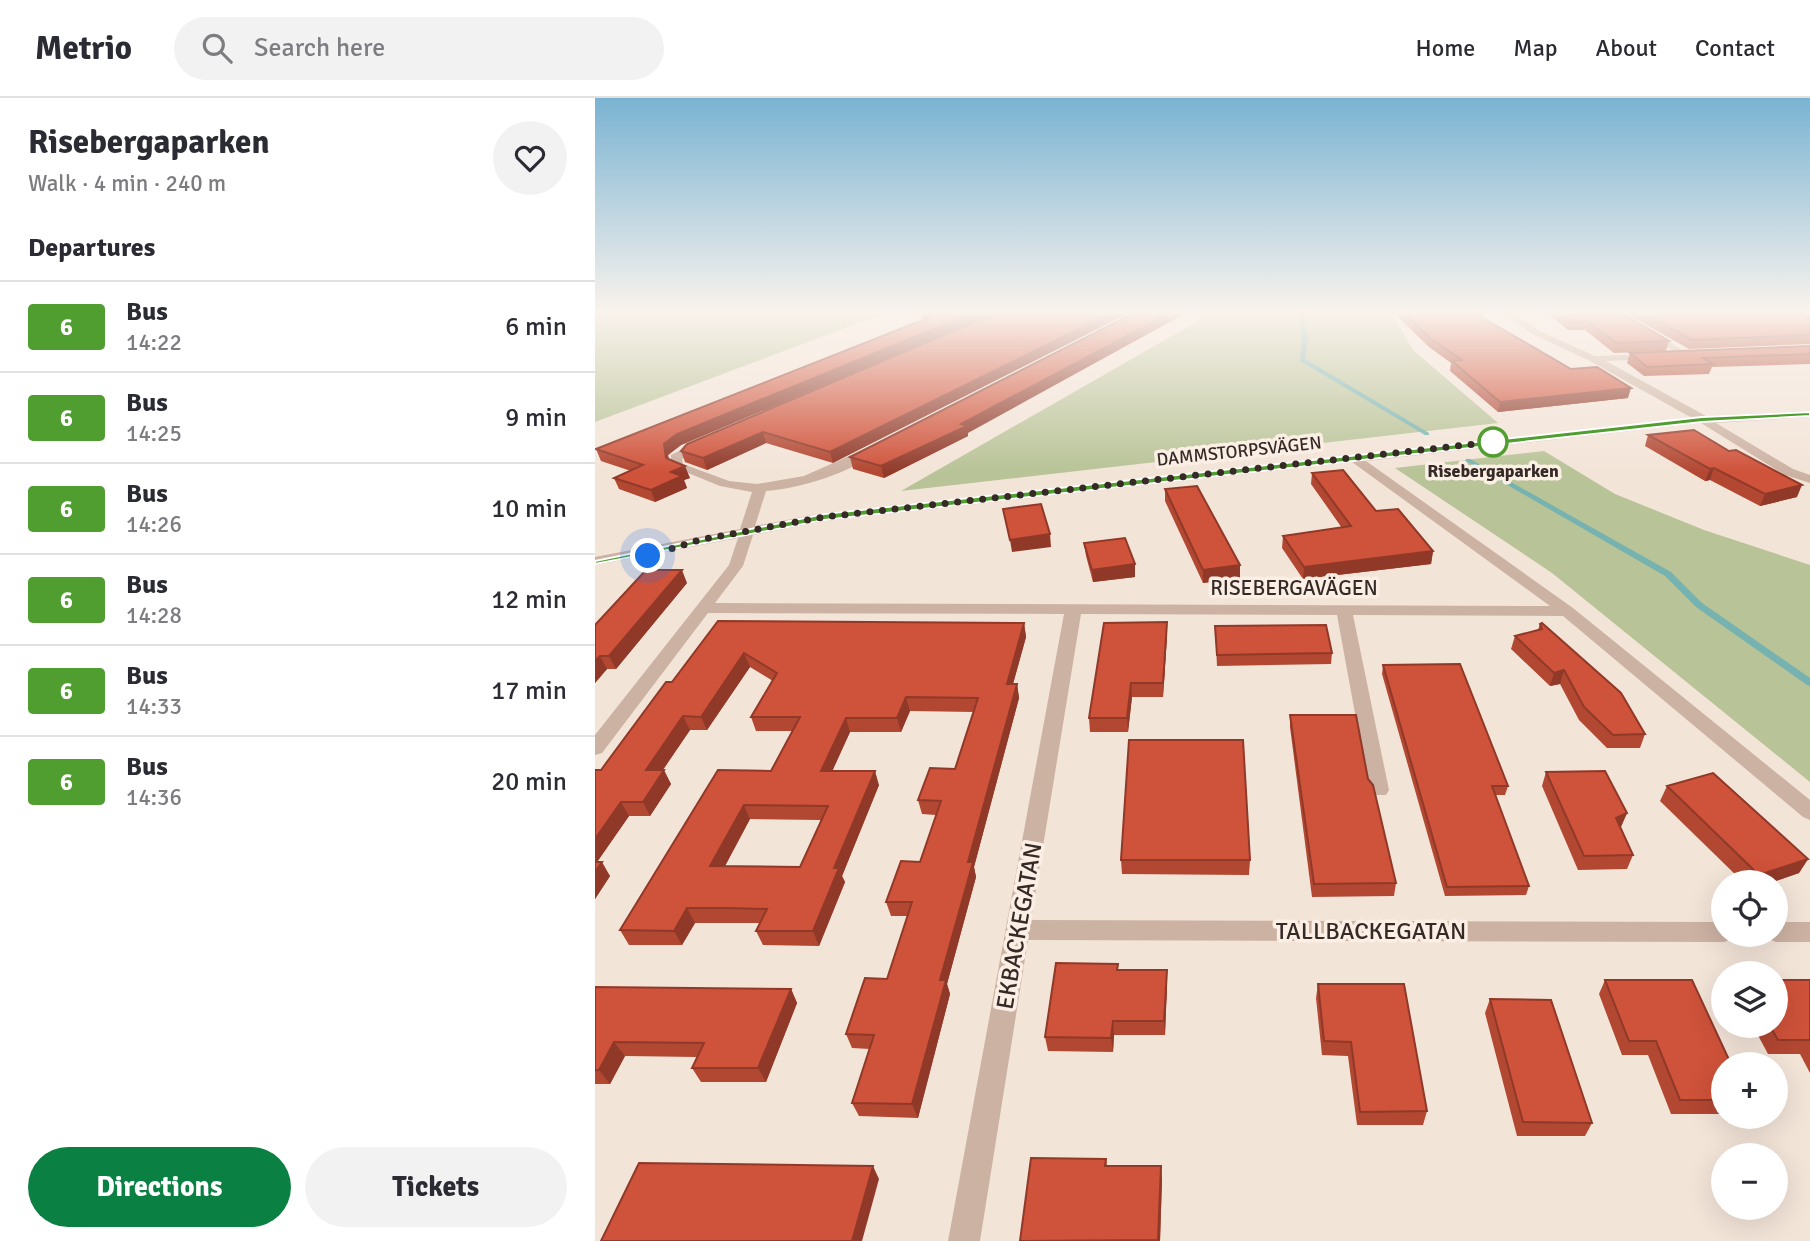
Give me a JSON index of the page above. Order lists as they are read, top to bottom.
{
  "streets": {
    "street": [
      "DAMMSTORPSVÄGEN",
      "RISEBERGAVÄGEN",
      "EKBACKEGATAN",
      "TALLBACKEGATAN"
    ]
  },
  "crossings": [
    ["RISEBERGAVÄGEN", "EKBACKEGATAN"],
    ["EKBACKEGATAN", "TALLBACKEGATAN"]
  ],
  "places": ["Risebergaparken"],
  "lines": ["bus line 6"],
  "page": {
    "header": "Metrio",
    "search": "Search here",
    "nav": [
      "Home",
      "Map",
      "About",
      "Contact"
    ],
    "heading": [
      ["Risebergaparken", "Walk · 4 min · 240 m"],
      "Departures"
    ],
    "list": [
      {
        "mark": "6",
        "name": "Bus",
        "note": "14:22",
        "value": "6 min"
      },
      {
        "mark": "6",
        "name": "Bus",
        "note": "14:25",
        "value": "9 min"
      },
      {
        "mark": "6",
        "name": "Bus",
        "note": "14:26",
        "value": "10 min"
      },
      {
        "mark": "6",
        "name": "Bus",
        "note": "14:28",
        "value": "12 min"
      },
      {
        "mark": "6",
        "name": "Bus",
        "note": "14:33",
        "value": "17 min"
      },
      {
        "mark": "6",
        "name": "Bus",
        "note": "14:36",
        "value": "20 min"
      }
    ],
    "map_buttons": ["+", "−"],
    "buttons": ["Directions", "Tickets"]
  }
}
